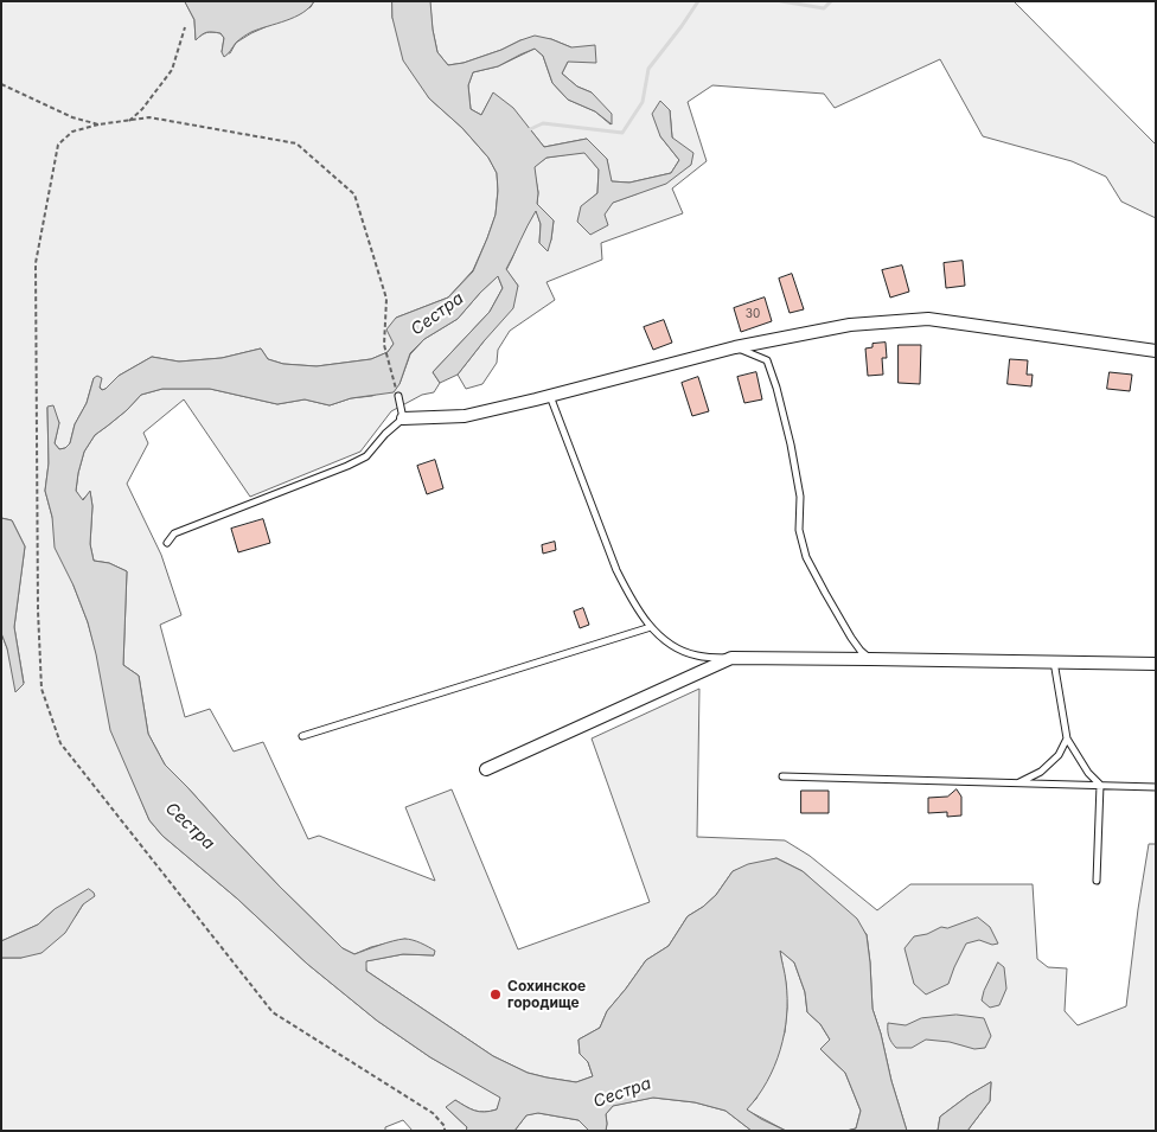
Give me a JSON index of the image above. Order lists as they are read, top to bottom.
{
  "water": ["Сестра"],
  "places": ["Сохинское городище"],
  "house_numbers": ["30"]
}
